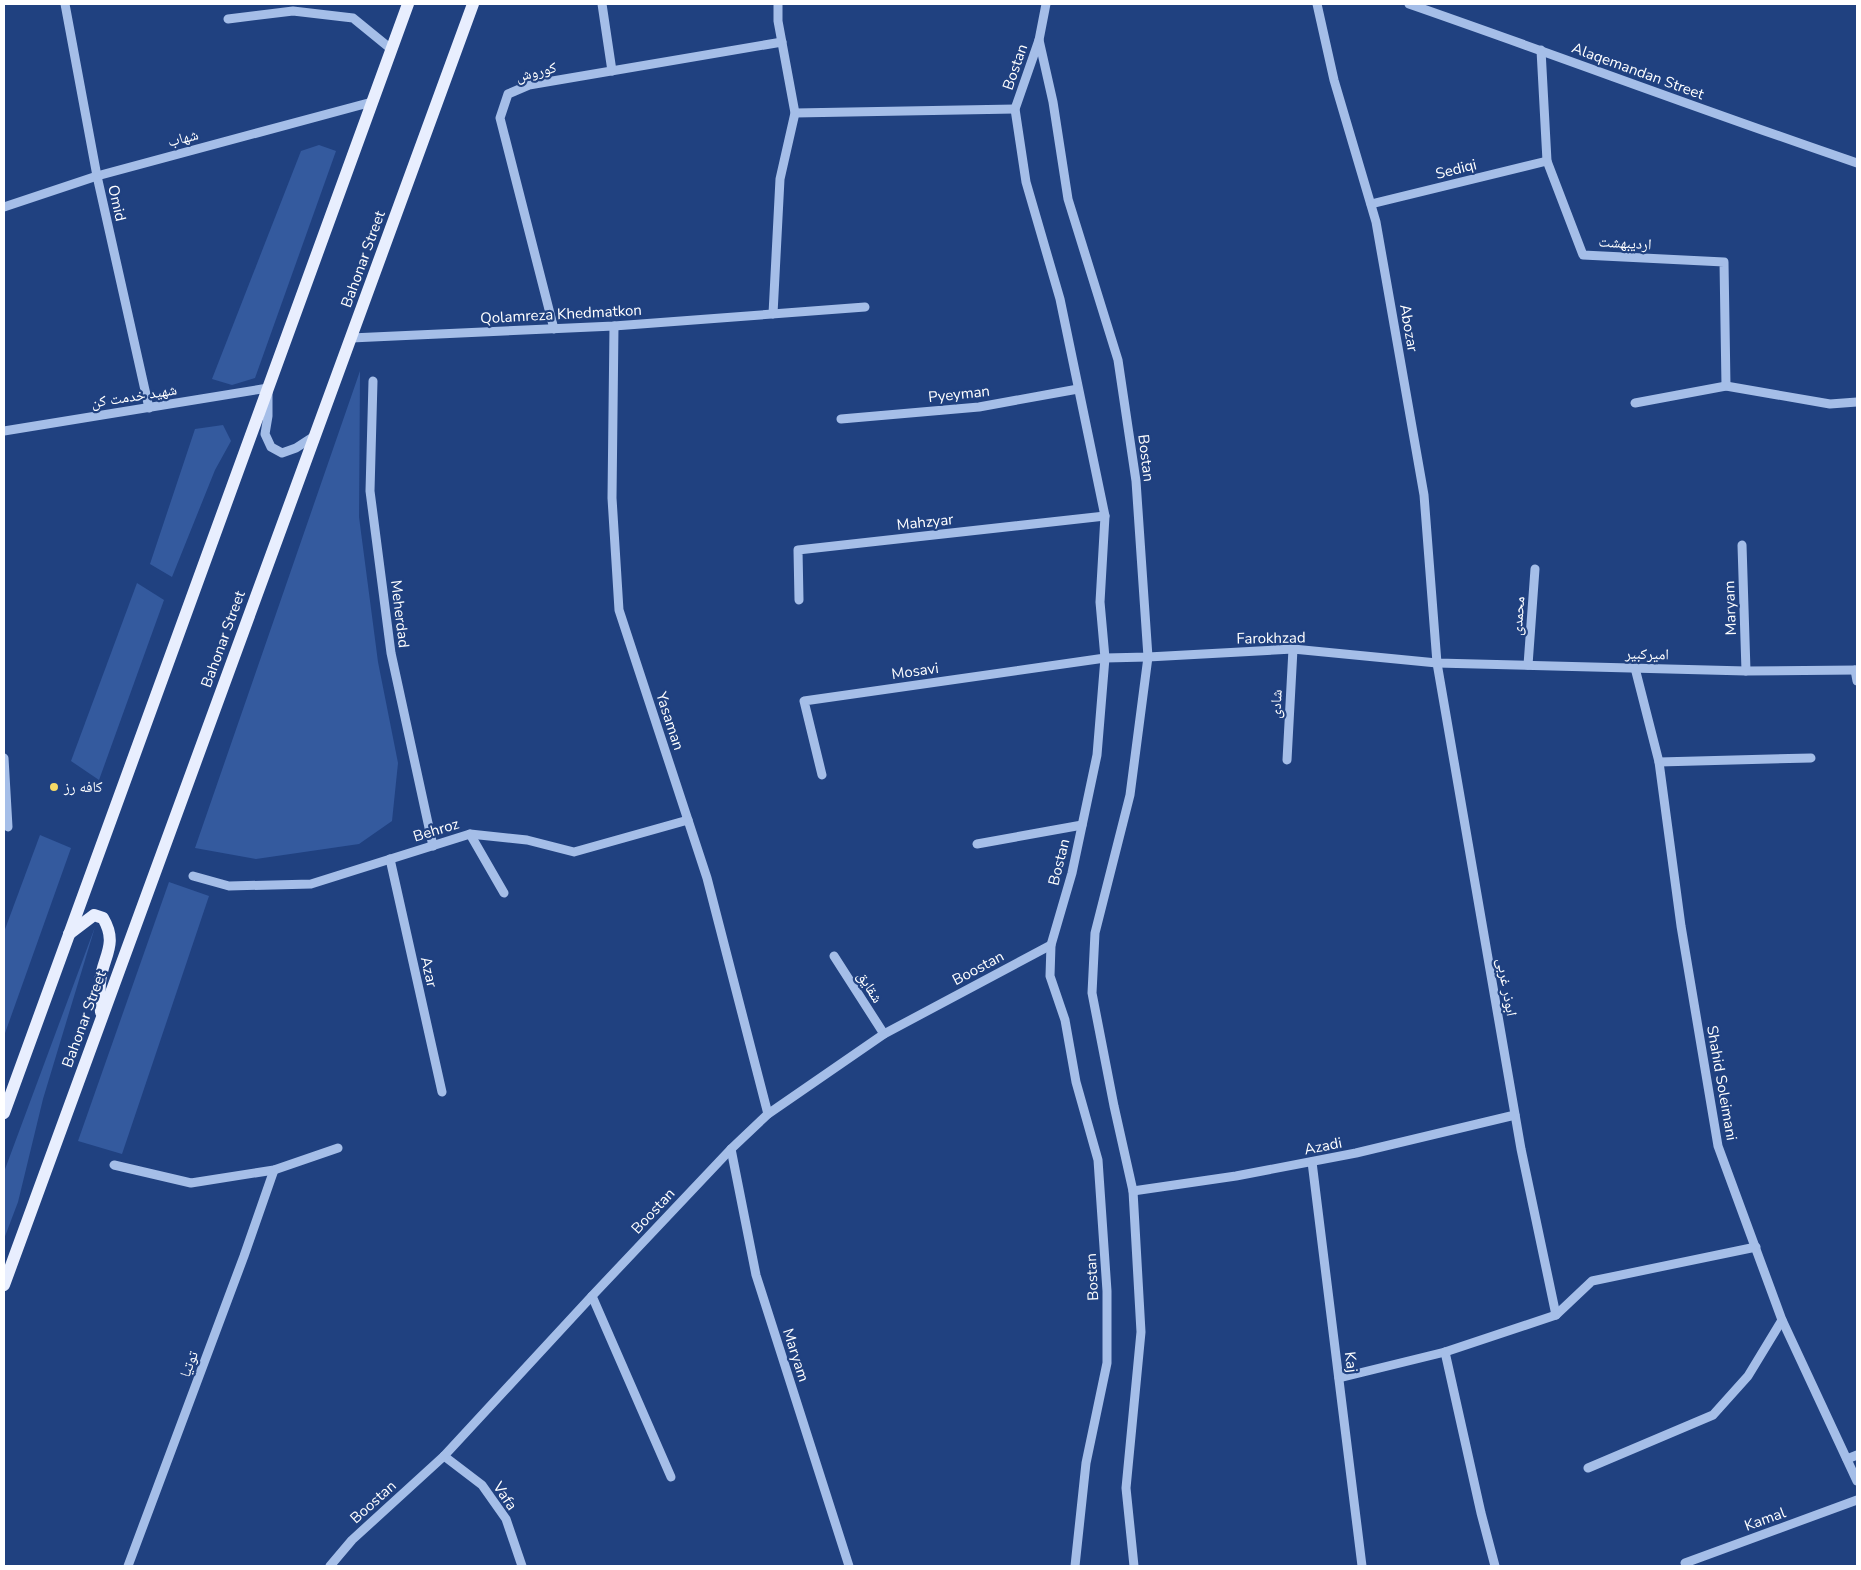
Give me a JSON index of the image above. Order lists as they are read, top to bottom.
{
  "streets": {
    "main road": ["Bahonar Street"],
    "street": [
      "Bostan",
      "Alaqemandan Street",
      "کوروش",
      "شهاب",
      "Sediqi",
      "Omid",
      "اردیبهشت",
      "Qolamreza Khedmatkon",
      "Abozar",
      "Pyeyman",
      "شهید خدمت کن",
      "Mahzyar",
      "Maryam",
      "Meherdad",
      "محمدی",
      "Farokhzad",
      "امیرکبیر",
      "Mosavi",
      "شادی",
      "Yasaman",
      "Behroz",
      "Boostan",
      "Azar",
      "شقایق",
      "ابوذر غربی",
      "Shahid Soleimani",
      "Azadi",
      "Kaj",
      "توتیا",
      "Vafa",
      "Kamal"
    ]
  },
  "crossings": [
    ["Bostan", "Pyeyman"],
    ["Bostan", "Mahzyar"],
    ["Bostan", "Farokhzad"],
    ["Bostan", "Mosavi"],
    ["Bostan", "Boostan"],
    ["Bostan", "Azadi"],
    ["Alaqemandan Street", "اردیبهشت"],
    ["کوروش", "Qolamreza Khedmatkon"],
    ["شهاب", "Omid"],
    ["Sediqi", "اردیبهشت"],
    ["Sediqi", "Abozar"],
    ["Omid", "شهید خدمت کن"],
    ["Bahonar Street", "Qolamreza Khedmatkon"],
    ["Qolamreza Khedmatkon", "Yasaman"],
    ["Abozar", "Farokhzad"],
    ["Abozar", "امیرکبیر"],
    ["Abozar", "ابوذر غربی"],
    ["Maryam", "امیرکبیر"],
    ["Maryam", "Boostan"],
    ["Meherdad", "Behroz"],
    ["محمدی", "امیرکبیر"],
    ["Farokhzad", "امیرکبیر"],
    ["Farokhzad", "Mosavi"],
    ["Farokhzad", "شادی"],
    ["Farokhzad", "ابوذر غربی"],
    ["امیرکبیر", "ابوذر غربی"],
    ["امیرکبیر", "Shahid Soleimani"],
    ["Yasaman", "Behroz"],
    ["Yasaman", "Boostan"],
    ["Behroz", "Azar"],
    ["Boostan", "شقایق"],
    ["Boostan", "Vafa"],
    ["ابوذر غربی", "Azadi"],
    ["Azadi", "Kaj"]
  ],
  "places": ["کافه رز"]
}
